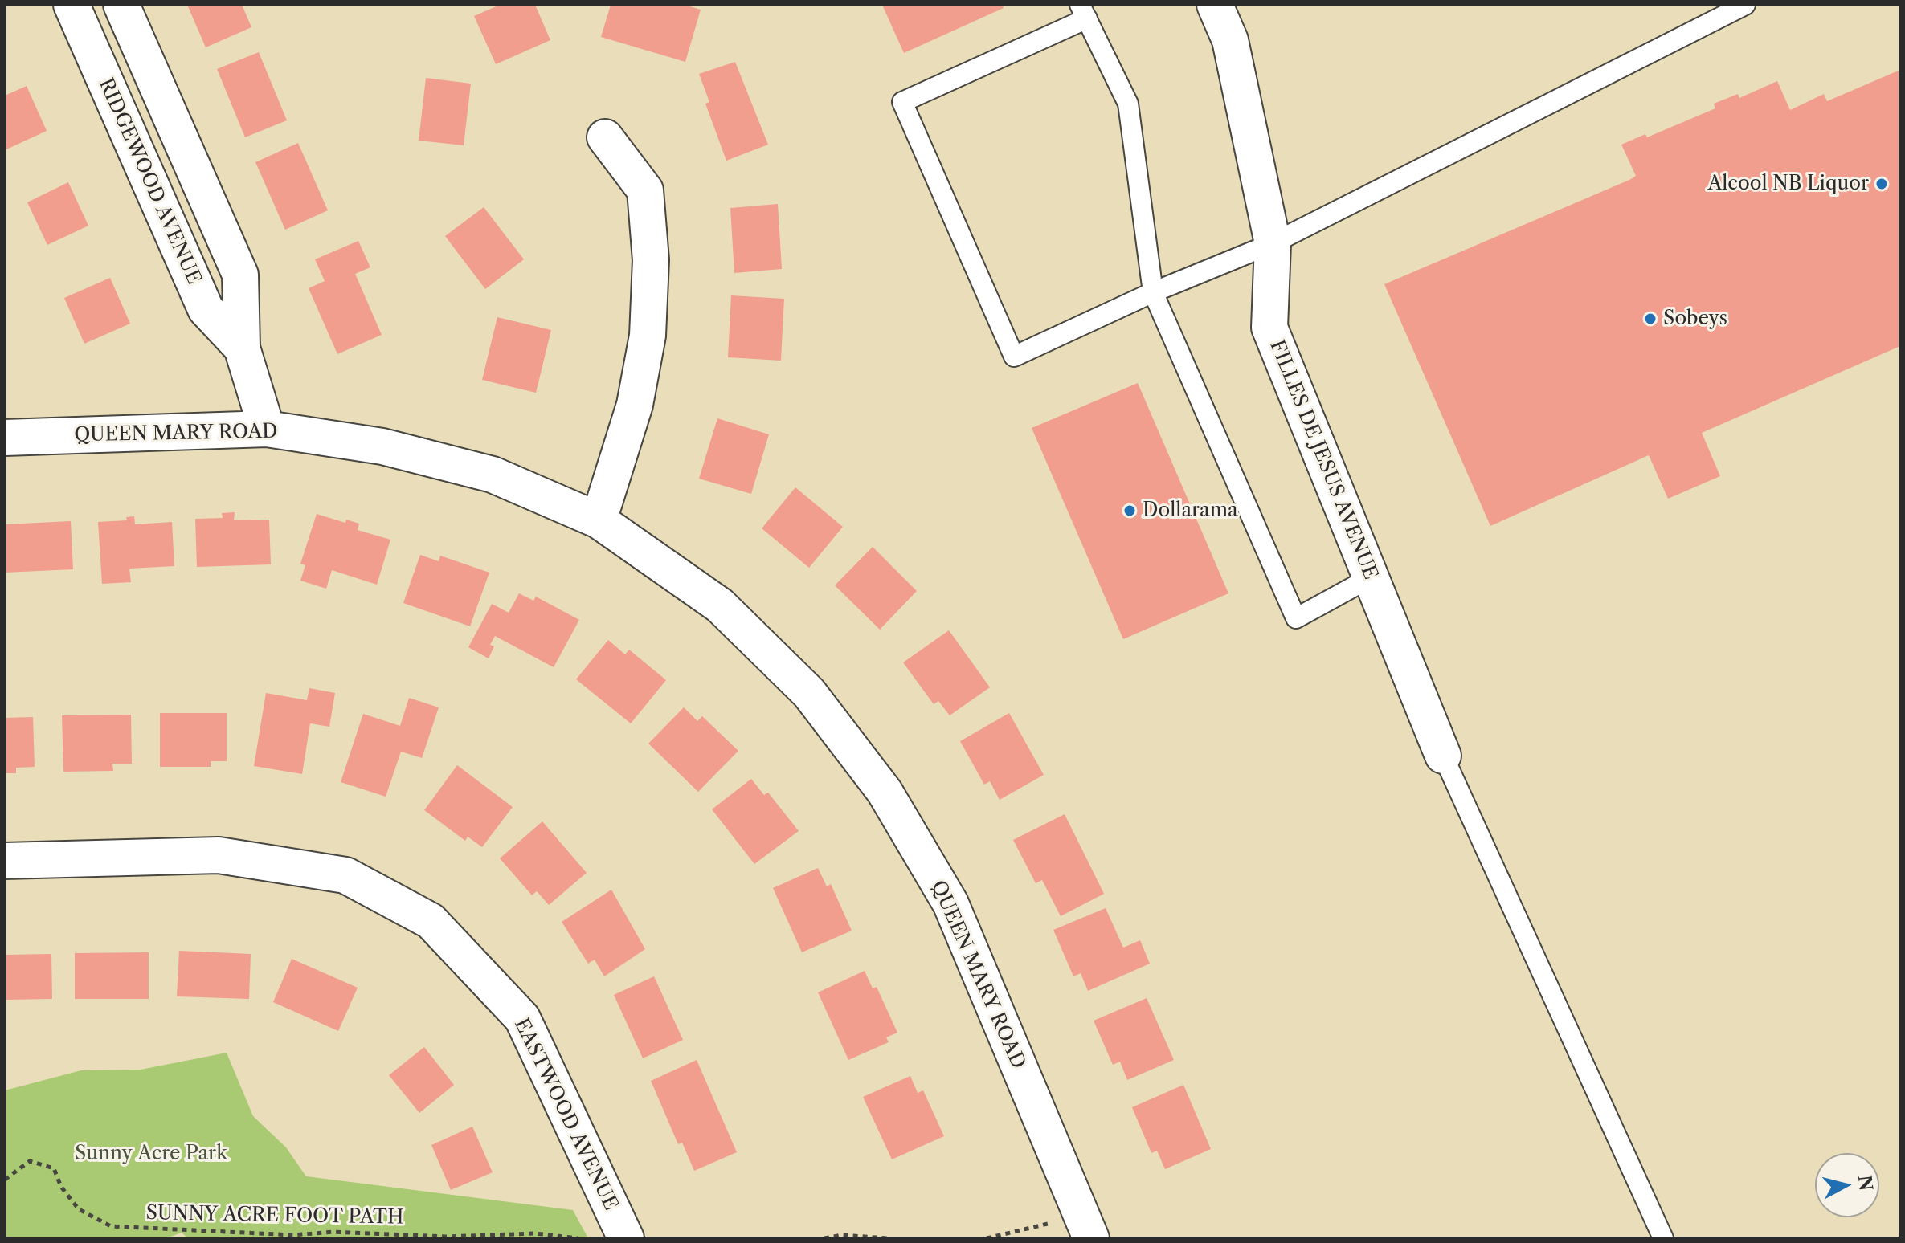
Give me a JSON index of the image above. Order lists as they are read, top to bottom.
{
  "streets": {
    "street": [
      "RIDGEWOOD AVENUE",
      "QUEEN MARY ROAD",
      "FILLES DE JESUS AVENUE",
      "EASTWOOD AVENUE"
    ],
    "path": ["SUNNY ACRE FOOT PATH"]
  },
  "crossings": [
    ["RIDGEWOOD AVENUE", "QUEEN MARY ROAD"]
  ],
  "parks": ["Sunny Acre Park"],
  "places": ["Alcool NB Liquor", "Sobeys", "Dollarama"],
  "north": "right"
}
